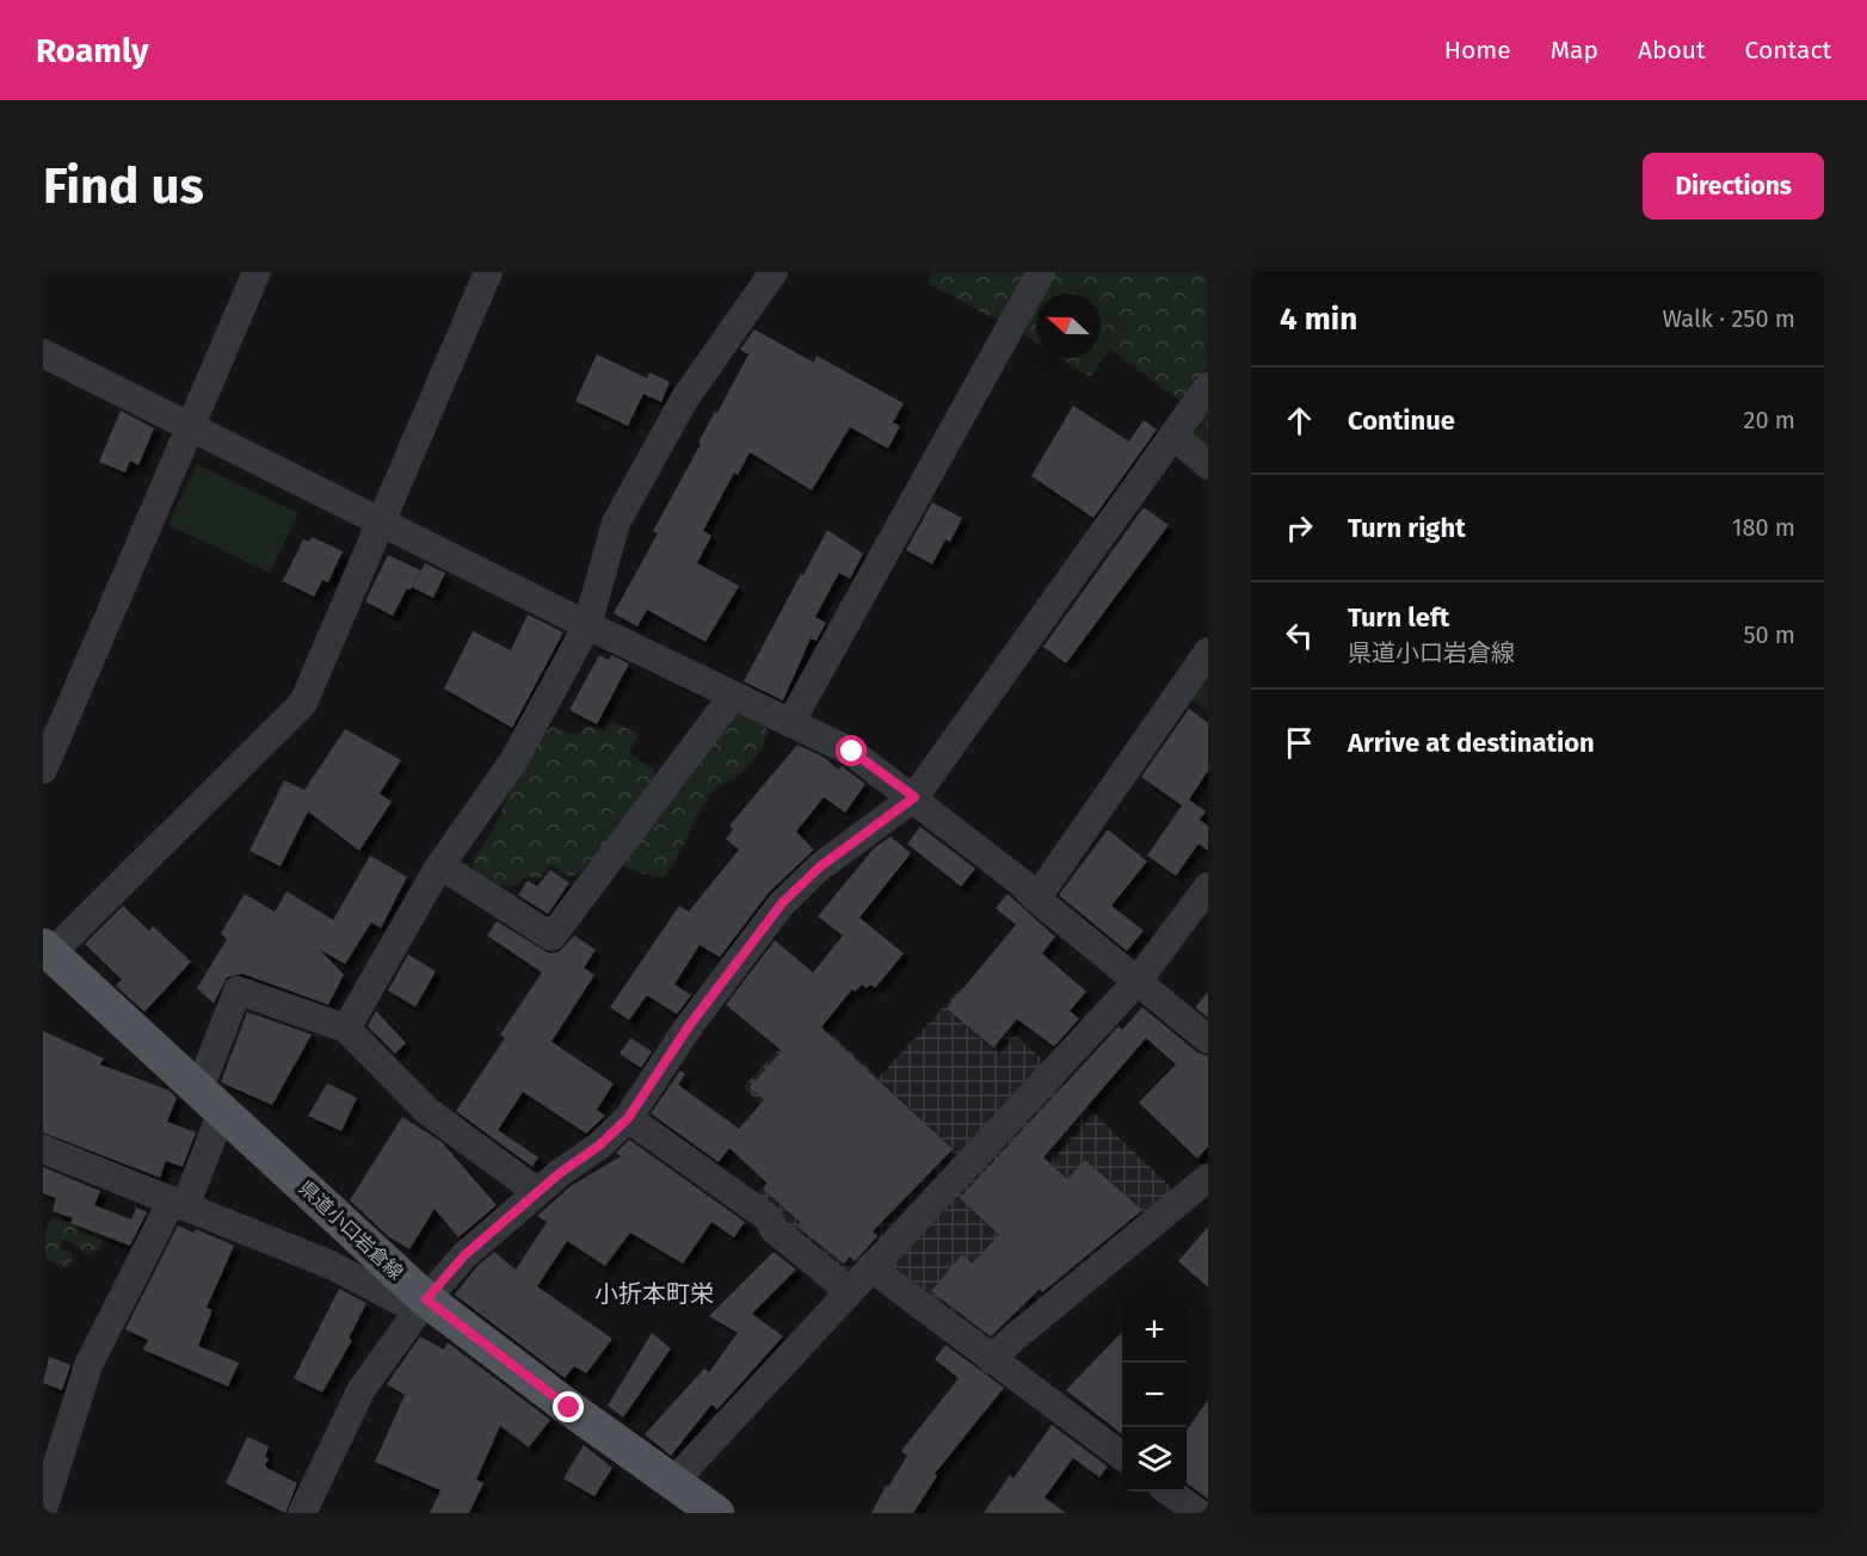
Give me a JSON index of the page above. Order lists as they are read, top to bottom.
{
  "streets": {
    "main road": ["県道小口岩倉線"]
  },
  "districts": ["小折本町栄"],
  "north": "left",
  "page": {
    "header": "Roamly",
    "nav": [
      "Home",
      "Map",
      "About",
      "Contact"
    ],
    "buttons": "Directions",
    "title": "Find us",
    "heading": ["4 min", "Walk · 250 m"],
    "list": [
      ["Continue", "20 m"],
      ["Turn right", "180 m"],
      ["Turn left", "県道小口岩倉線", "50 m"],
      "Arrive at destination"
    ],
    "map_buttons": ["+", "−"]
  }
}
